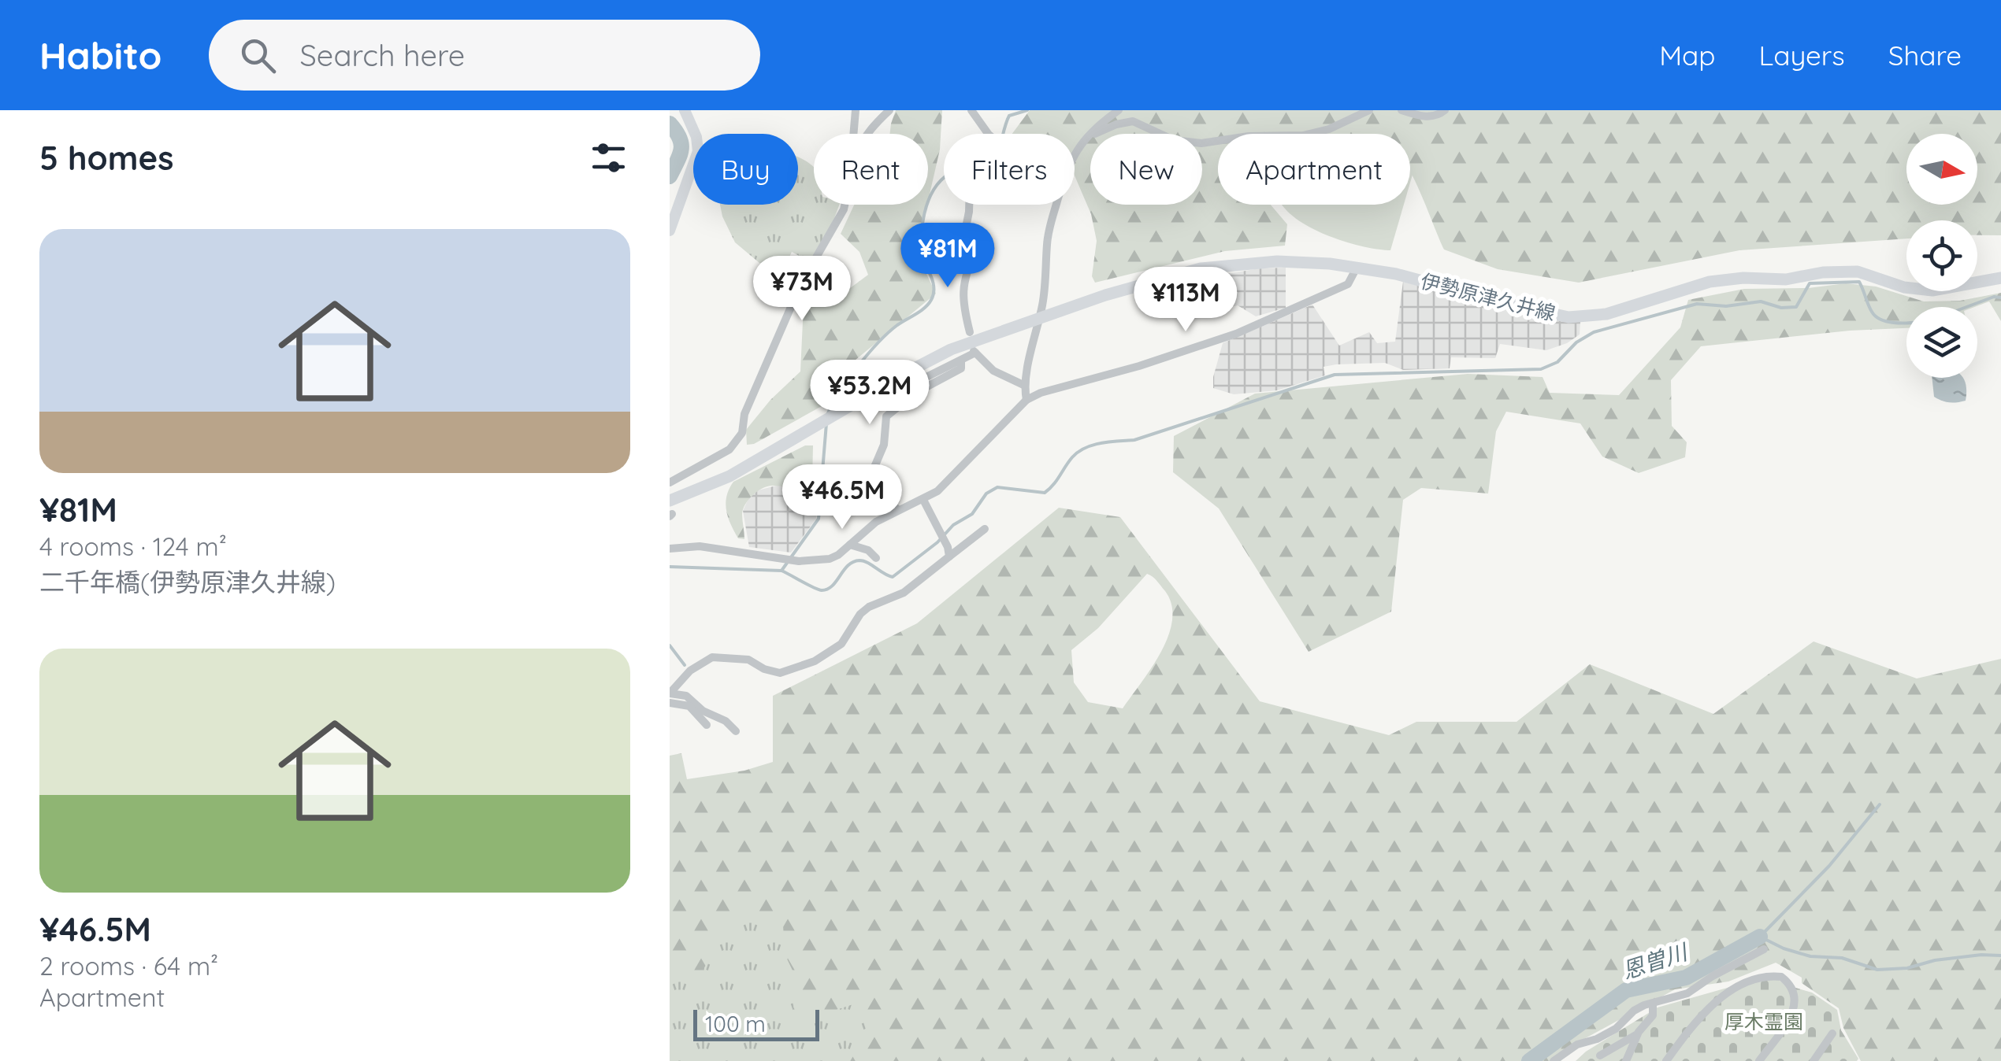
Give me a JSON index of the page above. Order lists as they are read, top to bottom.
{
  "streets": {
    "main road": ["伊勢原津久井線"]
  },
  "water": ["恩曽川"],
  "parks": ["厚木霊園"],
  "scale_bar": "100 m",
  "north": "right",
  "page": {
    "header": "Habito",
    "search": "Search here",
    "nav": ["Map", "Layers", "Share"],
    "heading": "5 homes",
    "chip": [
      "Buy",
      "Rent",
      "Filters",
      "New",
      "Apartment"
    ],
    "list": [
      {
        "name": "¥81M",
        "note": "4 rooms · 124 m² · 二千年橋(伊勢原津久井線)"
      },
      {
        "name": "¥46.5M",
        "note": "2 rooms · 64 m² · Apartment"
      }
    ],
    "price": [
      "¥81M",
      "¥73M",
      "¥113M",
      "¥53.2M",
      "¥46.5M"
    ],
    "scale": "100 m"
  }
}
